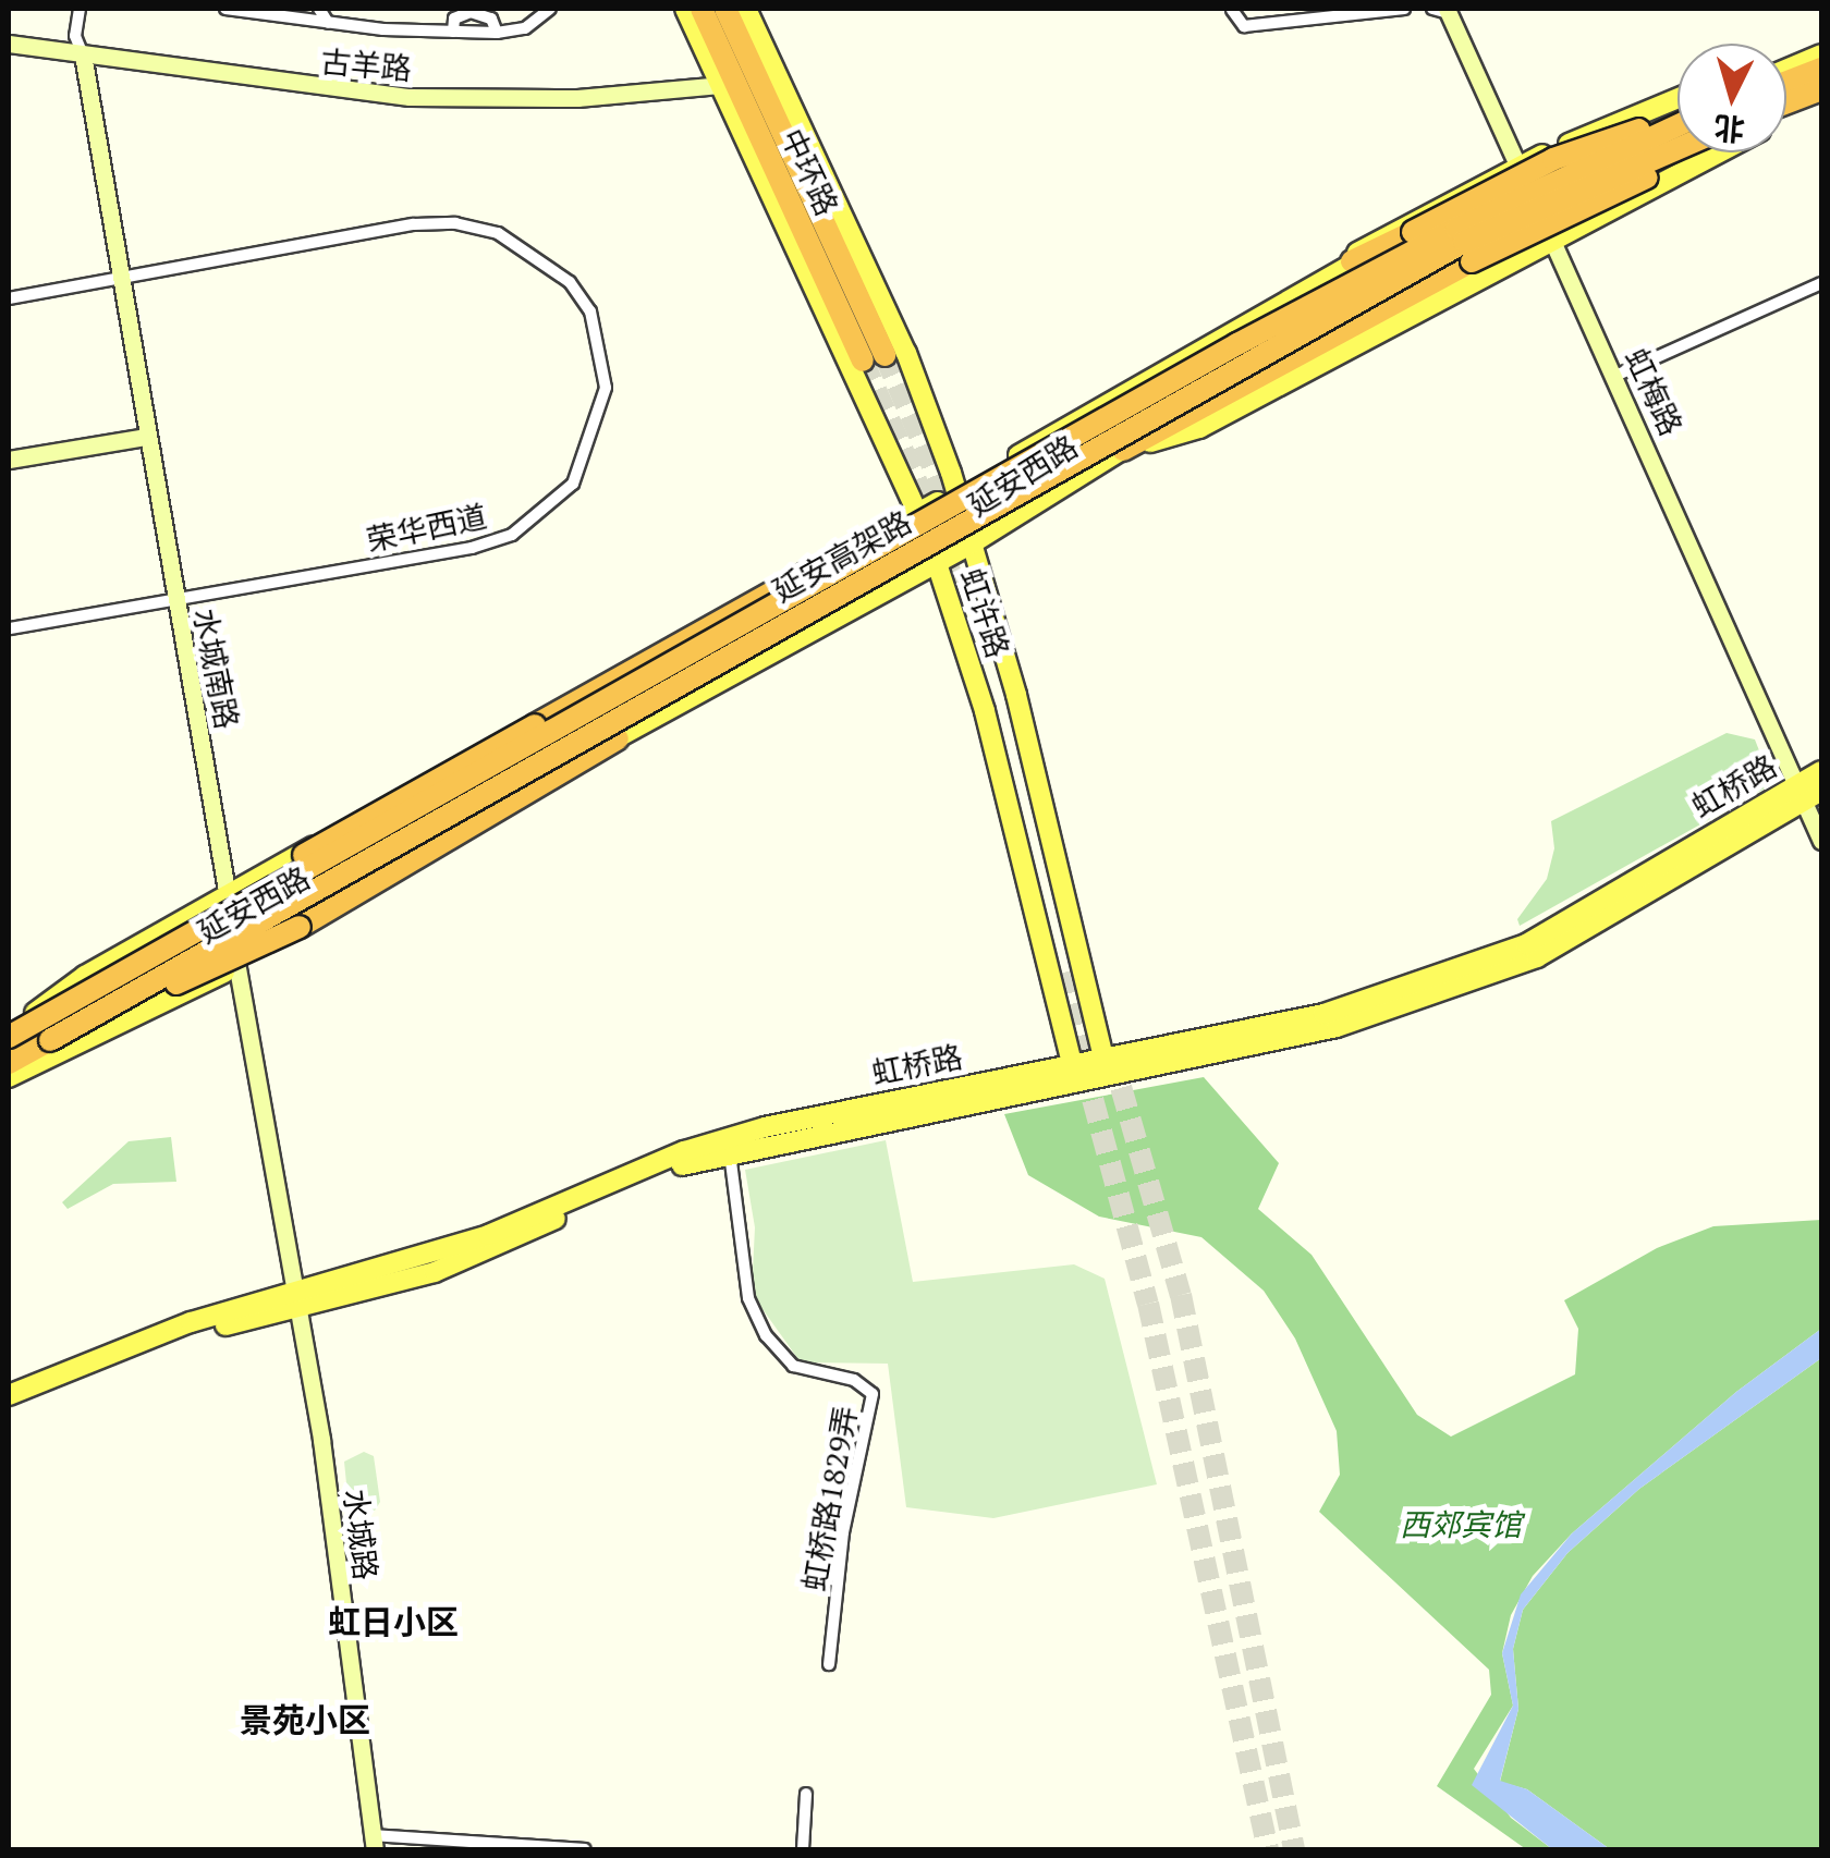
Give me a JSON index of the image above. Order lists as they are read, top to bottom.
{
  "streets": {
    "highway": ["中环路", "延安高架路"],
    "main road": ["延安西路", "虹许路", "虹桥路"],
    "street": [
      "古羊路",
      "虹梅路",
      "荣华西道",
      "水城南路",
      "虹桥路1829弄",
      "水城路"
    ]
  },
  "crossings": [
    ["古羊路", "虹许路"],
    ["古羊路", "水城南路"],
    ["虹梅路", "延安西路"],
    ["虹梅路", "虹桥路"],
    ["延安西路", "虹许路"],
    ["延安西路", "水城南路"],
    ["荣华西道", "水城南路"],
    ["虹许路", "虹桥路"],
    ["水城南路", "虹桥路"],
    ["水城南路", "水城路"],
    ["虹桥路", "虹桥路1829弄"],
    ["虹桥路", "水城路"]
  ],
  "districts": ["虹日小区", "景苑小区"],
  "parks": ["西郊宾馆"],
  "north": "bottom"
}
